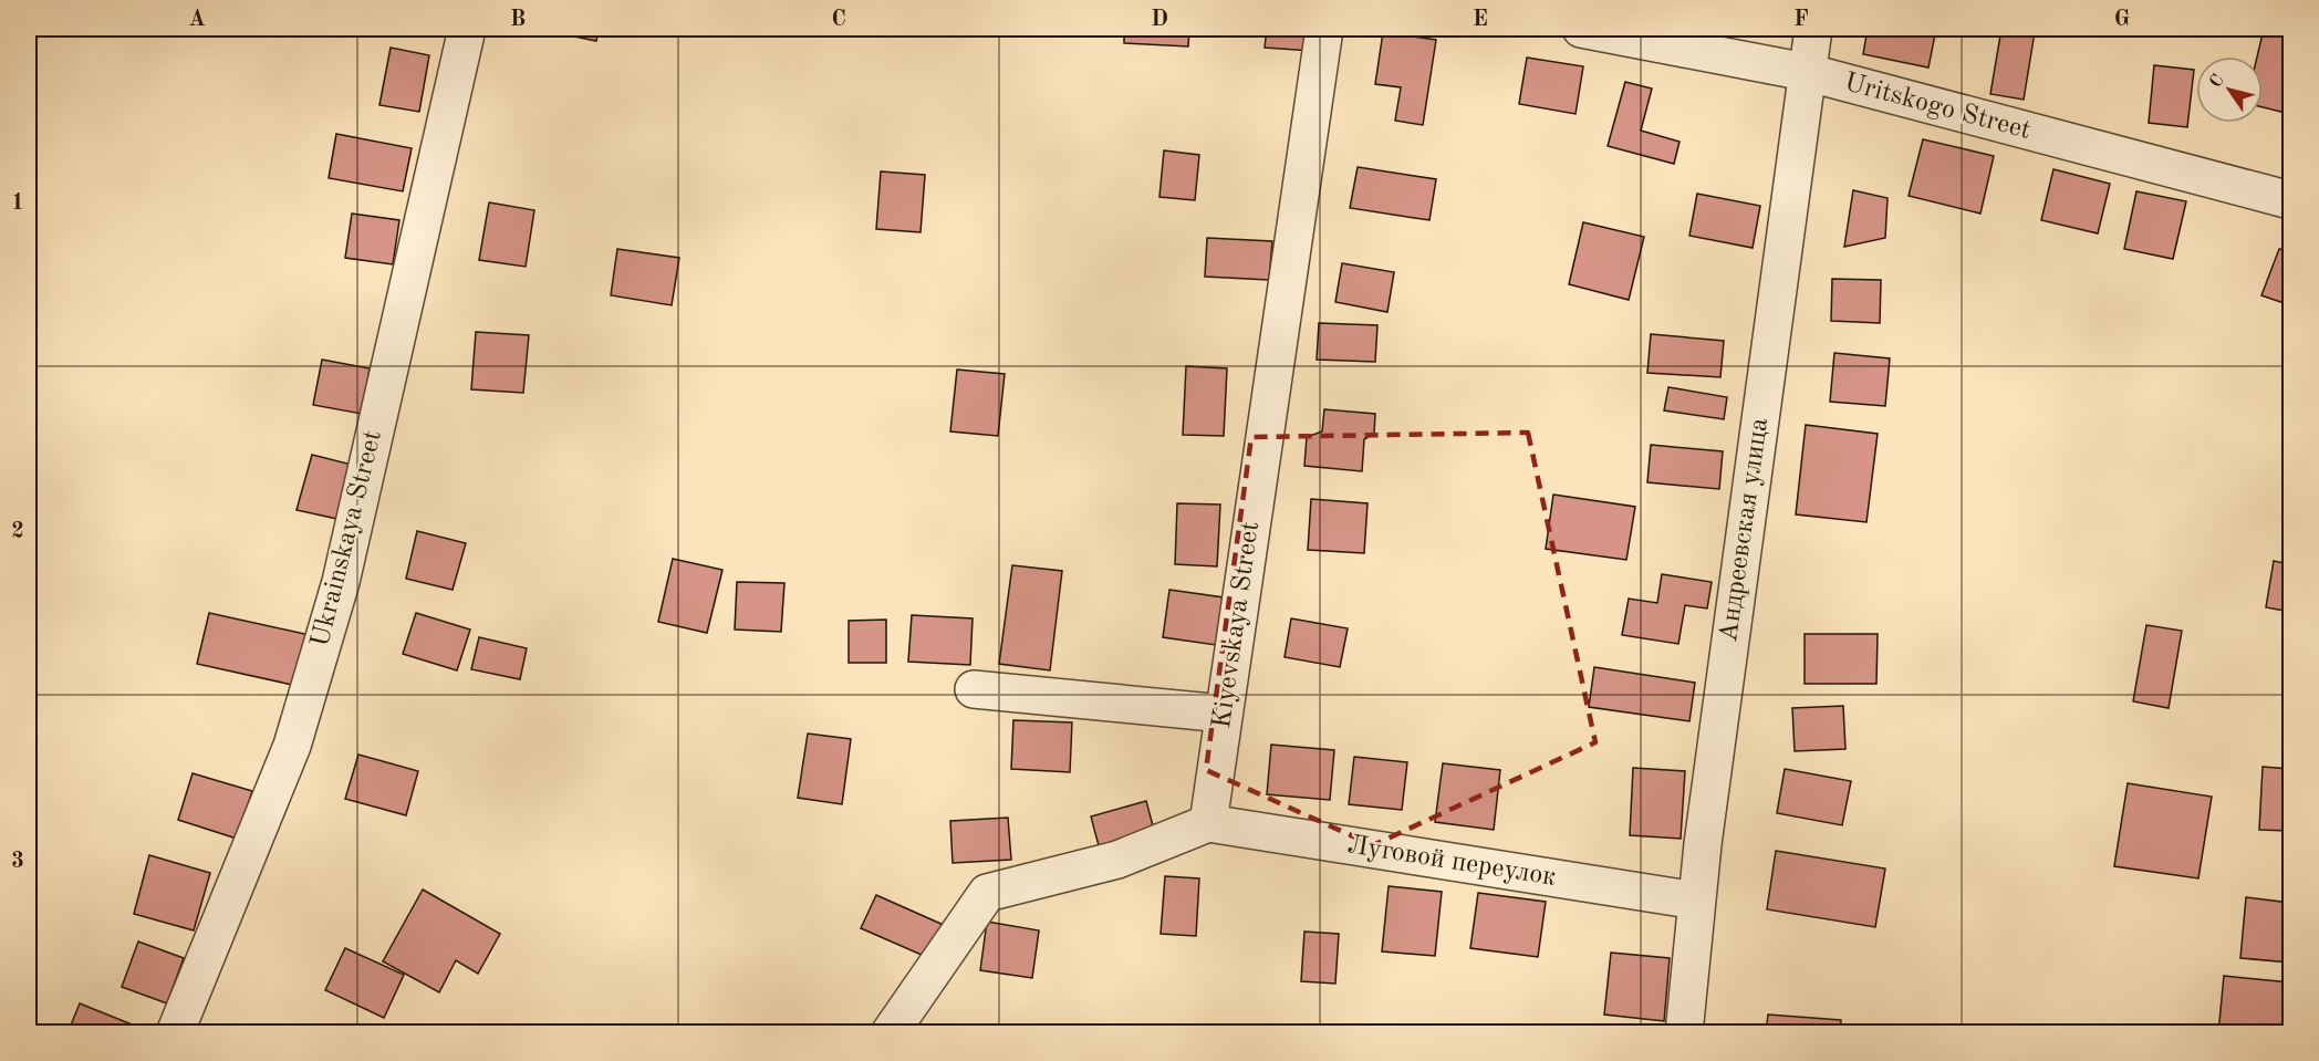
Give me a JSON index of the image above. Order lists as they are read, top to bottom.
{
  "streets": {
    "street": [
      "Uritskogo Street",
      "Андреевская улица",
      "Ukrainskaya Street",
      "Kiyevskaya Street",
      "Луговой переулок"
    ]
  },
  "crossings": [
    ["Uritskogo Street", "Андреевская улица"],
    ["Андреевская улица", "Луговой переулок"],
    ["Kiyevskaya Street", "Луговой переулок"]
  ],
  "north": "top left",
  "grid": {
    "columns": [
      "A",
      "B",
      "C",
      "D",
      "E",
      "F",
      "G"
    ],
    "rows": ["1", "2", "3"]
  }
}
